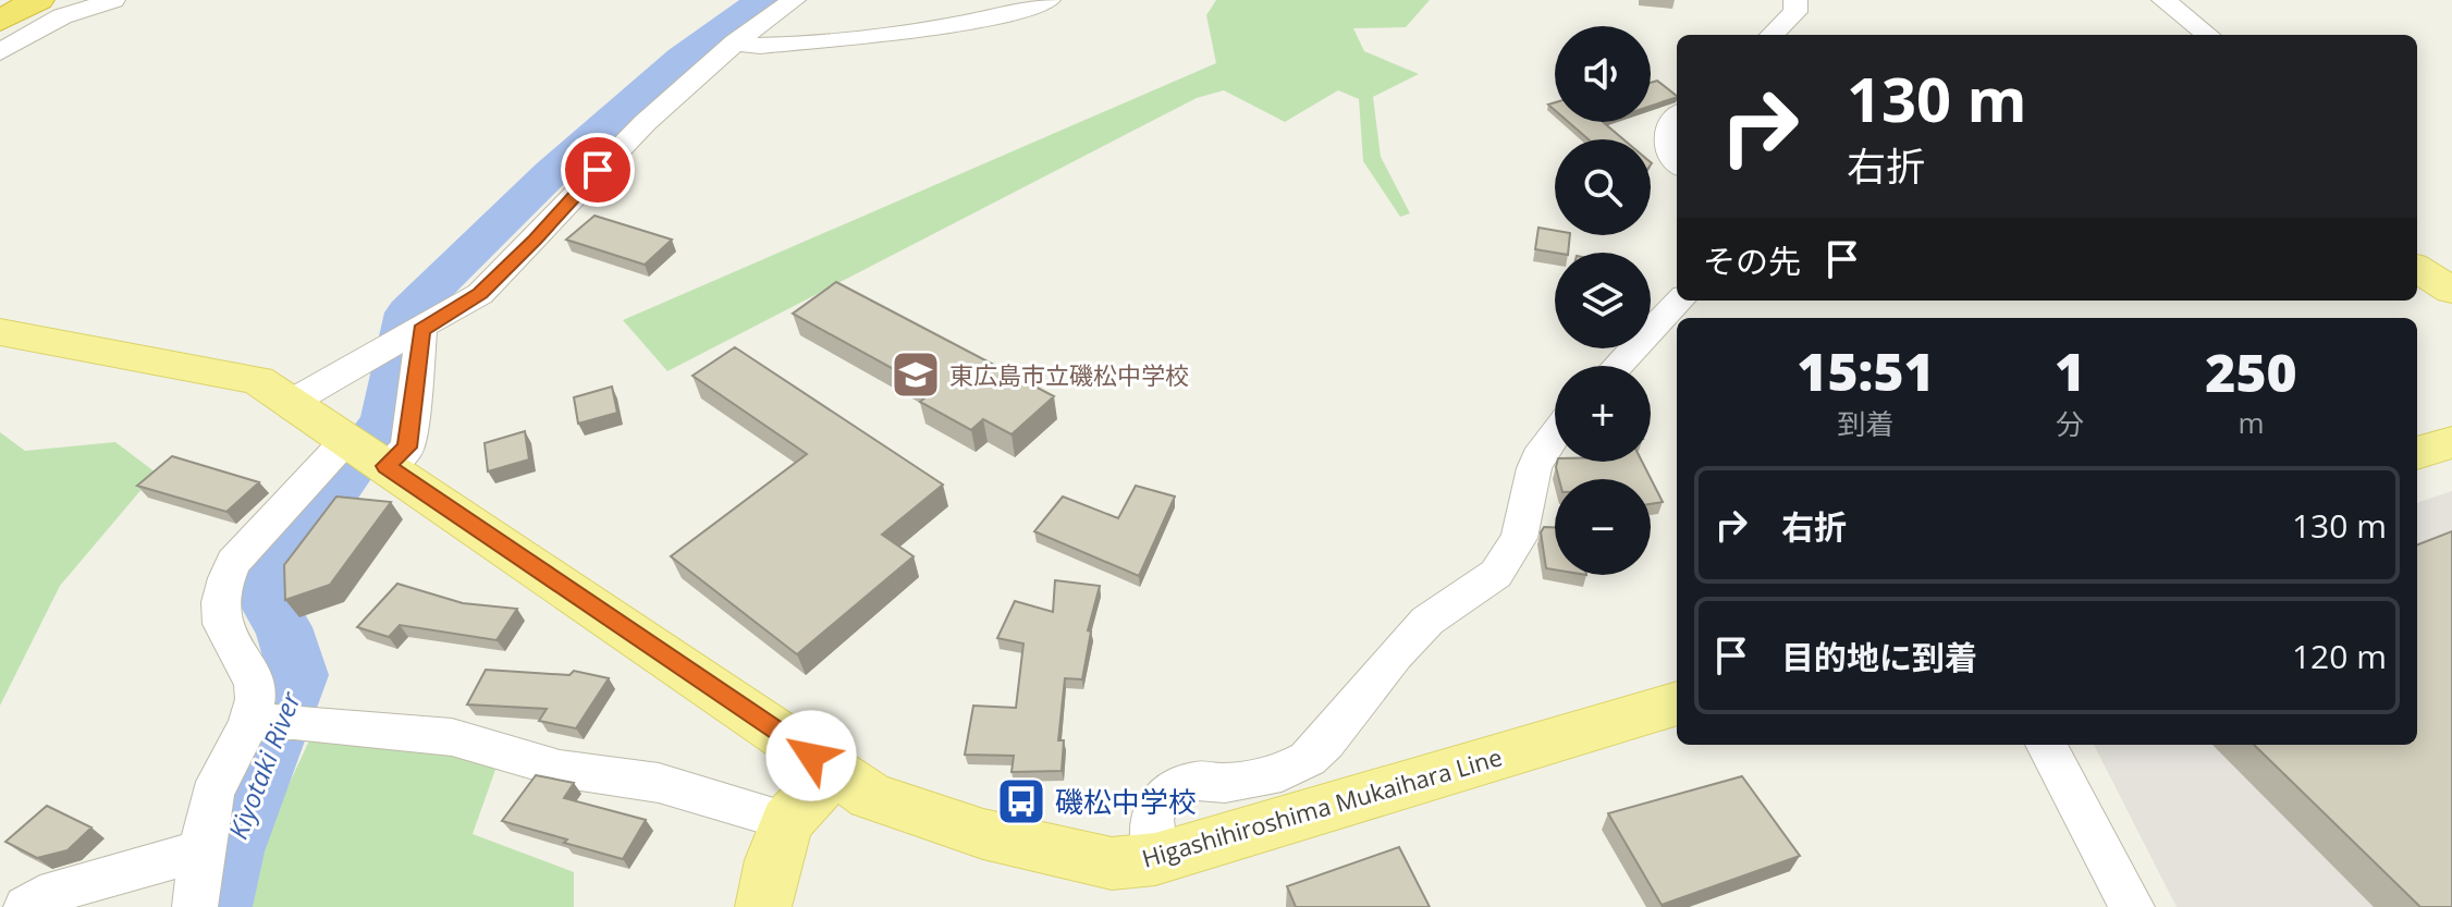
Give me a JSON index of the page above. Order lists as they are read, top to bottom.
{
  "streets": {
    "main road": ["Higashihiroshima Mukaihara Line"]
  },
  "water": ["Kiyotaki River"],
  "places": {
    "school or university": ["東広島市立磯松中学校"],
    "bus stop": ["磯松中学校"]
  },
  "page": {
    "map_buttons": ["+", "−"],
    "turn": ["130 m", "右折"],
    "then": "その先",
    "eta": [
      "15:51",
      "到着",
      "1",
      "分",
      "250",
      "m"
    ],
    "list": [
      {
        "name": "右折",
        "value": "130 m"
      },
      {
        "name": "目的地に到着",
        "value": "120 m"
      }
    ]
  }
}
